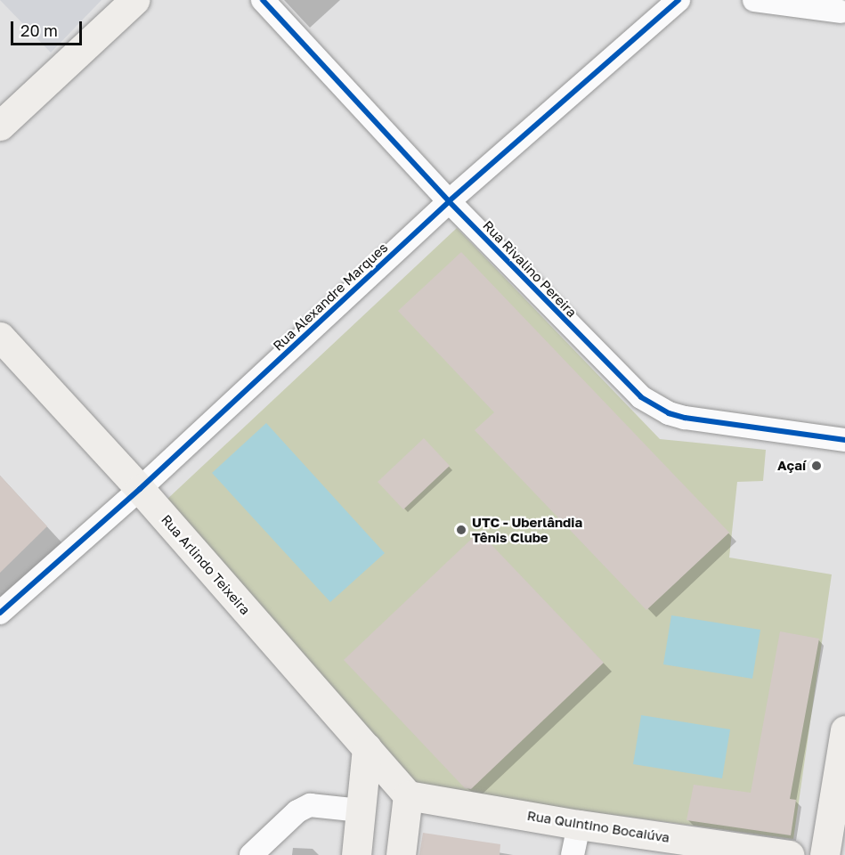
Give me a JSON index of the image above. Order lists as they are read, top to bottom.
{
  "streets": {
    "street": [
      "Rua Rivalino Pereira",
      "Rua Alexandre Marques",
      "Rua Arlindo Teixeira",
      "Rua Quintino Bocaiúva"
    ]
  },
  "crossings": [
    ["Rua Rivalino Pereira", "Rua Alexandre Marques"],
    ["Rua Alexandre Marques", "Rua Arlindo Teixeira"],
    ["Rua Arlindo Teixeira", "Rua Quintino Bocaiúva"]
  ],
  "places": ["Açaí", "UTC - Uberlândia Tênis Clube"],
  "scale_bar": "20 m"
}
